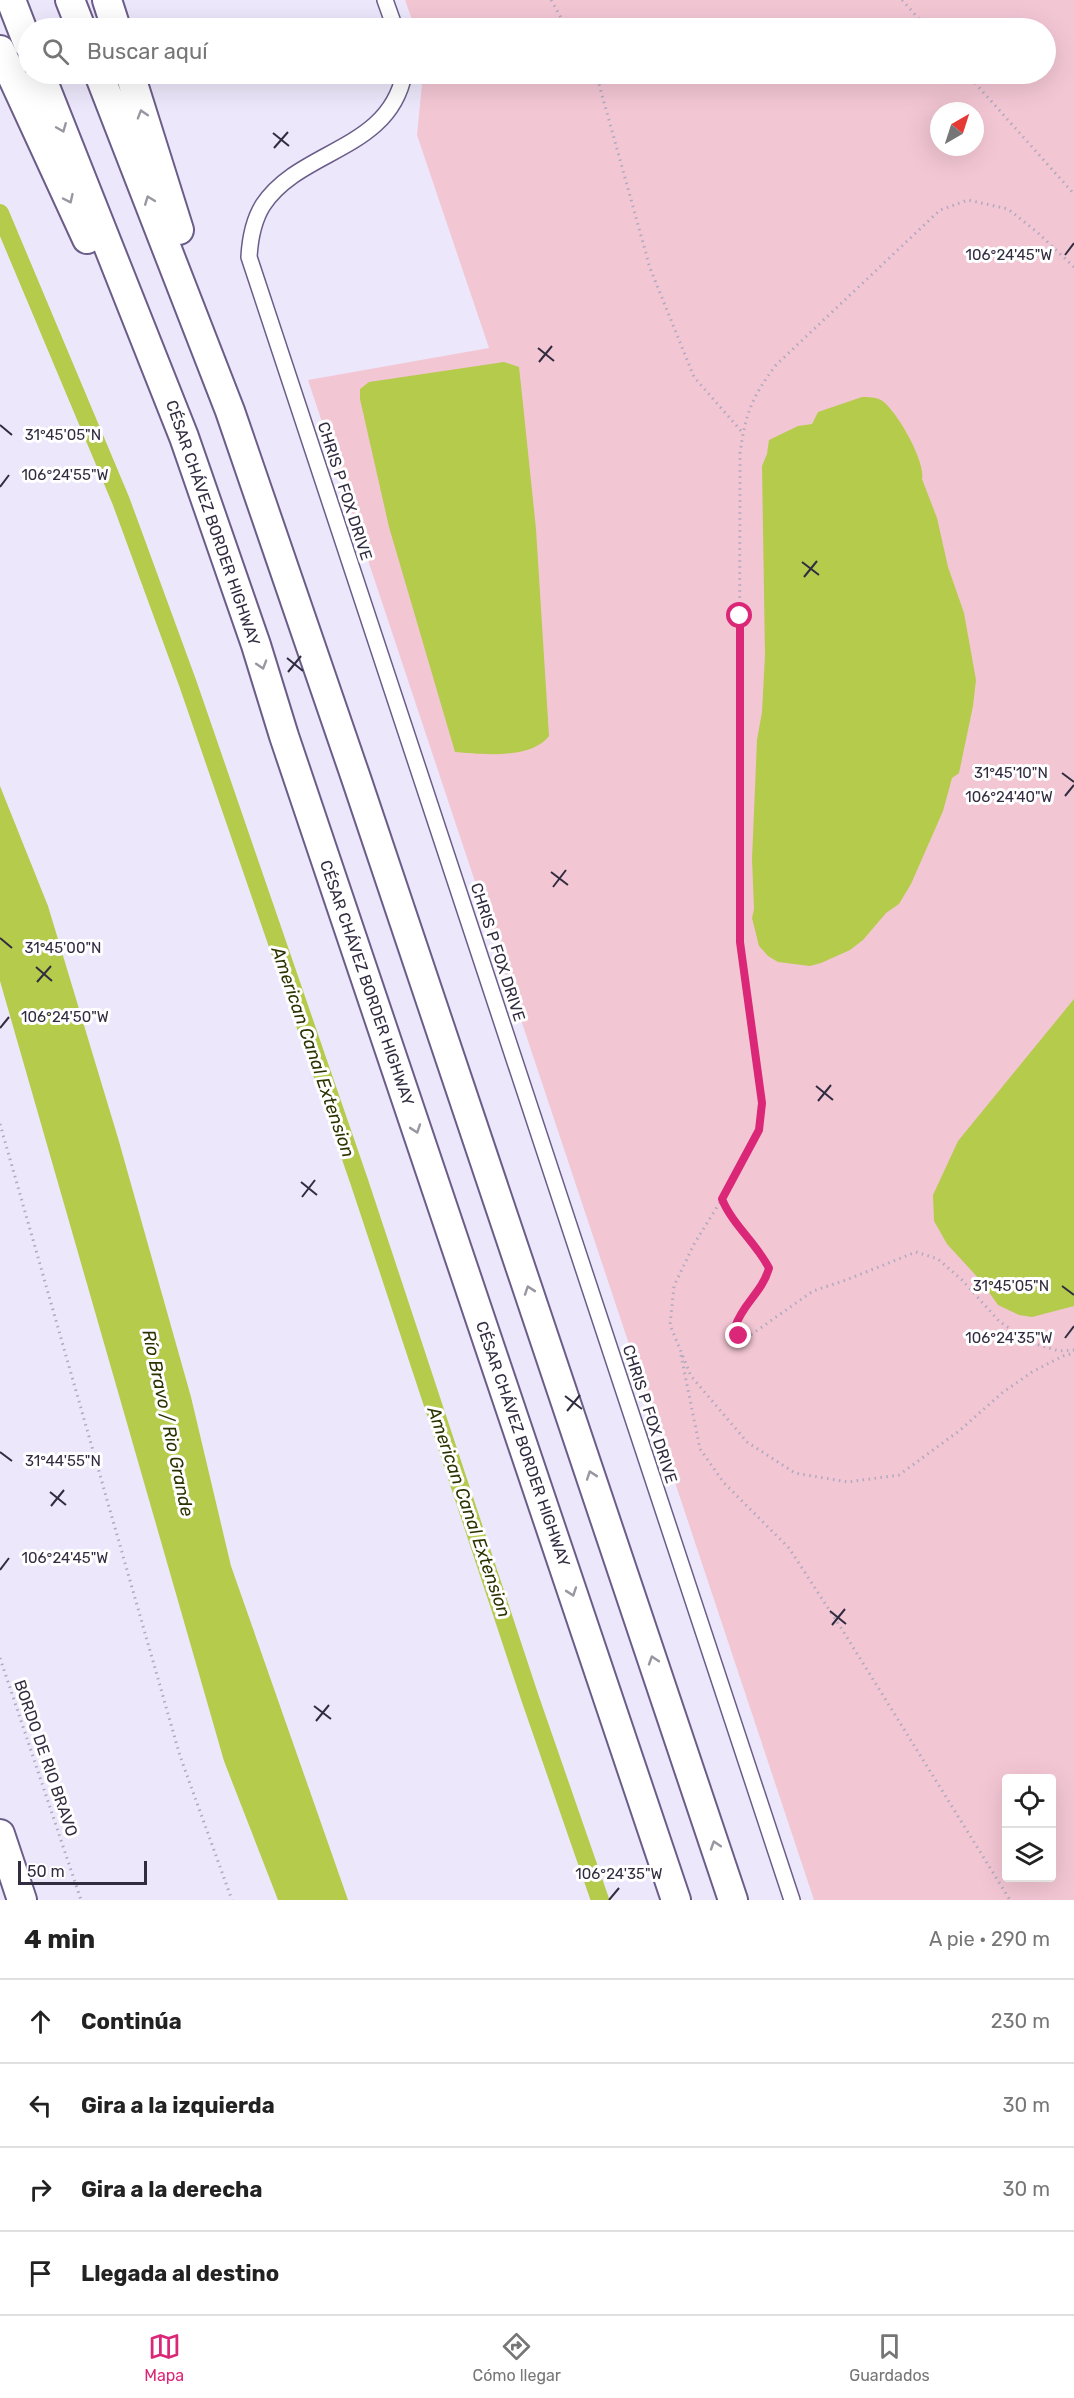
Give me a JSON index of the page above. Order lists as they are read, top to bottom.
{
  "streets": {
    "highway": ["CÉSAR CHÁVEZ BORDER HIGHWAY"],
    "street": ["CHRIS P FOX DRIVE"],
    "path": ["BORDO DE RIO BRAVO"]
  },
  "water": ["American Canal Extension", "Río Bravo / Rio Grande"],
  "scale_bar": "50 m",
  "north": "top right",
  "page": {
    "search": "Buscar aquí",
    "scale": "50 m",
    "heading": ["4 min", "A pie · 290 m"],
    "list": [
      ["Continúa", "230 m"],
      ["Gira a la izquierda", "30 m"],
      ["Gira a la derecha", "30 m"],
      "Llegada al destino"
    ],
    "nav": ["Mapa", "Cómo llegar", "Guardados"]
  },
  "coordinates": [
    "106°24'45\"W",
    "31°45'05\"N",
    "106°24'55\"W",
    "31°45'10\"N",
    "106°24'40\"W",
    "31°45'00\"N",
    "106°24'50\"W",
    "106°24'35\"W",
    "31°44'55\"N"
  ]
}
